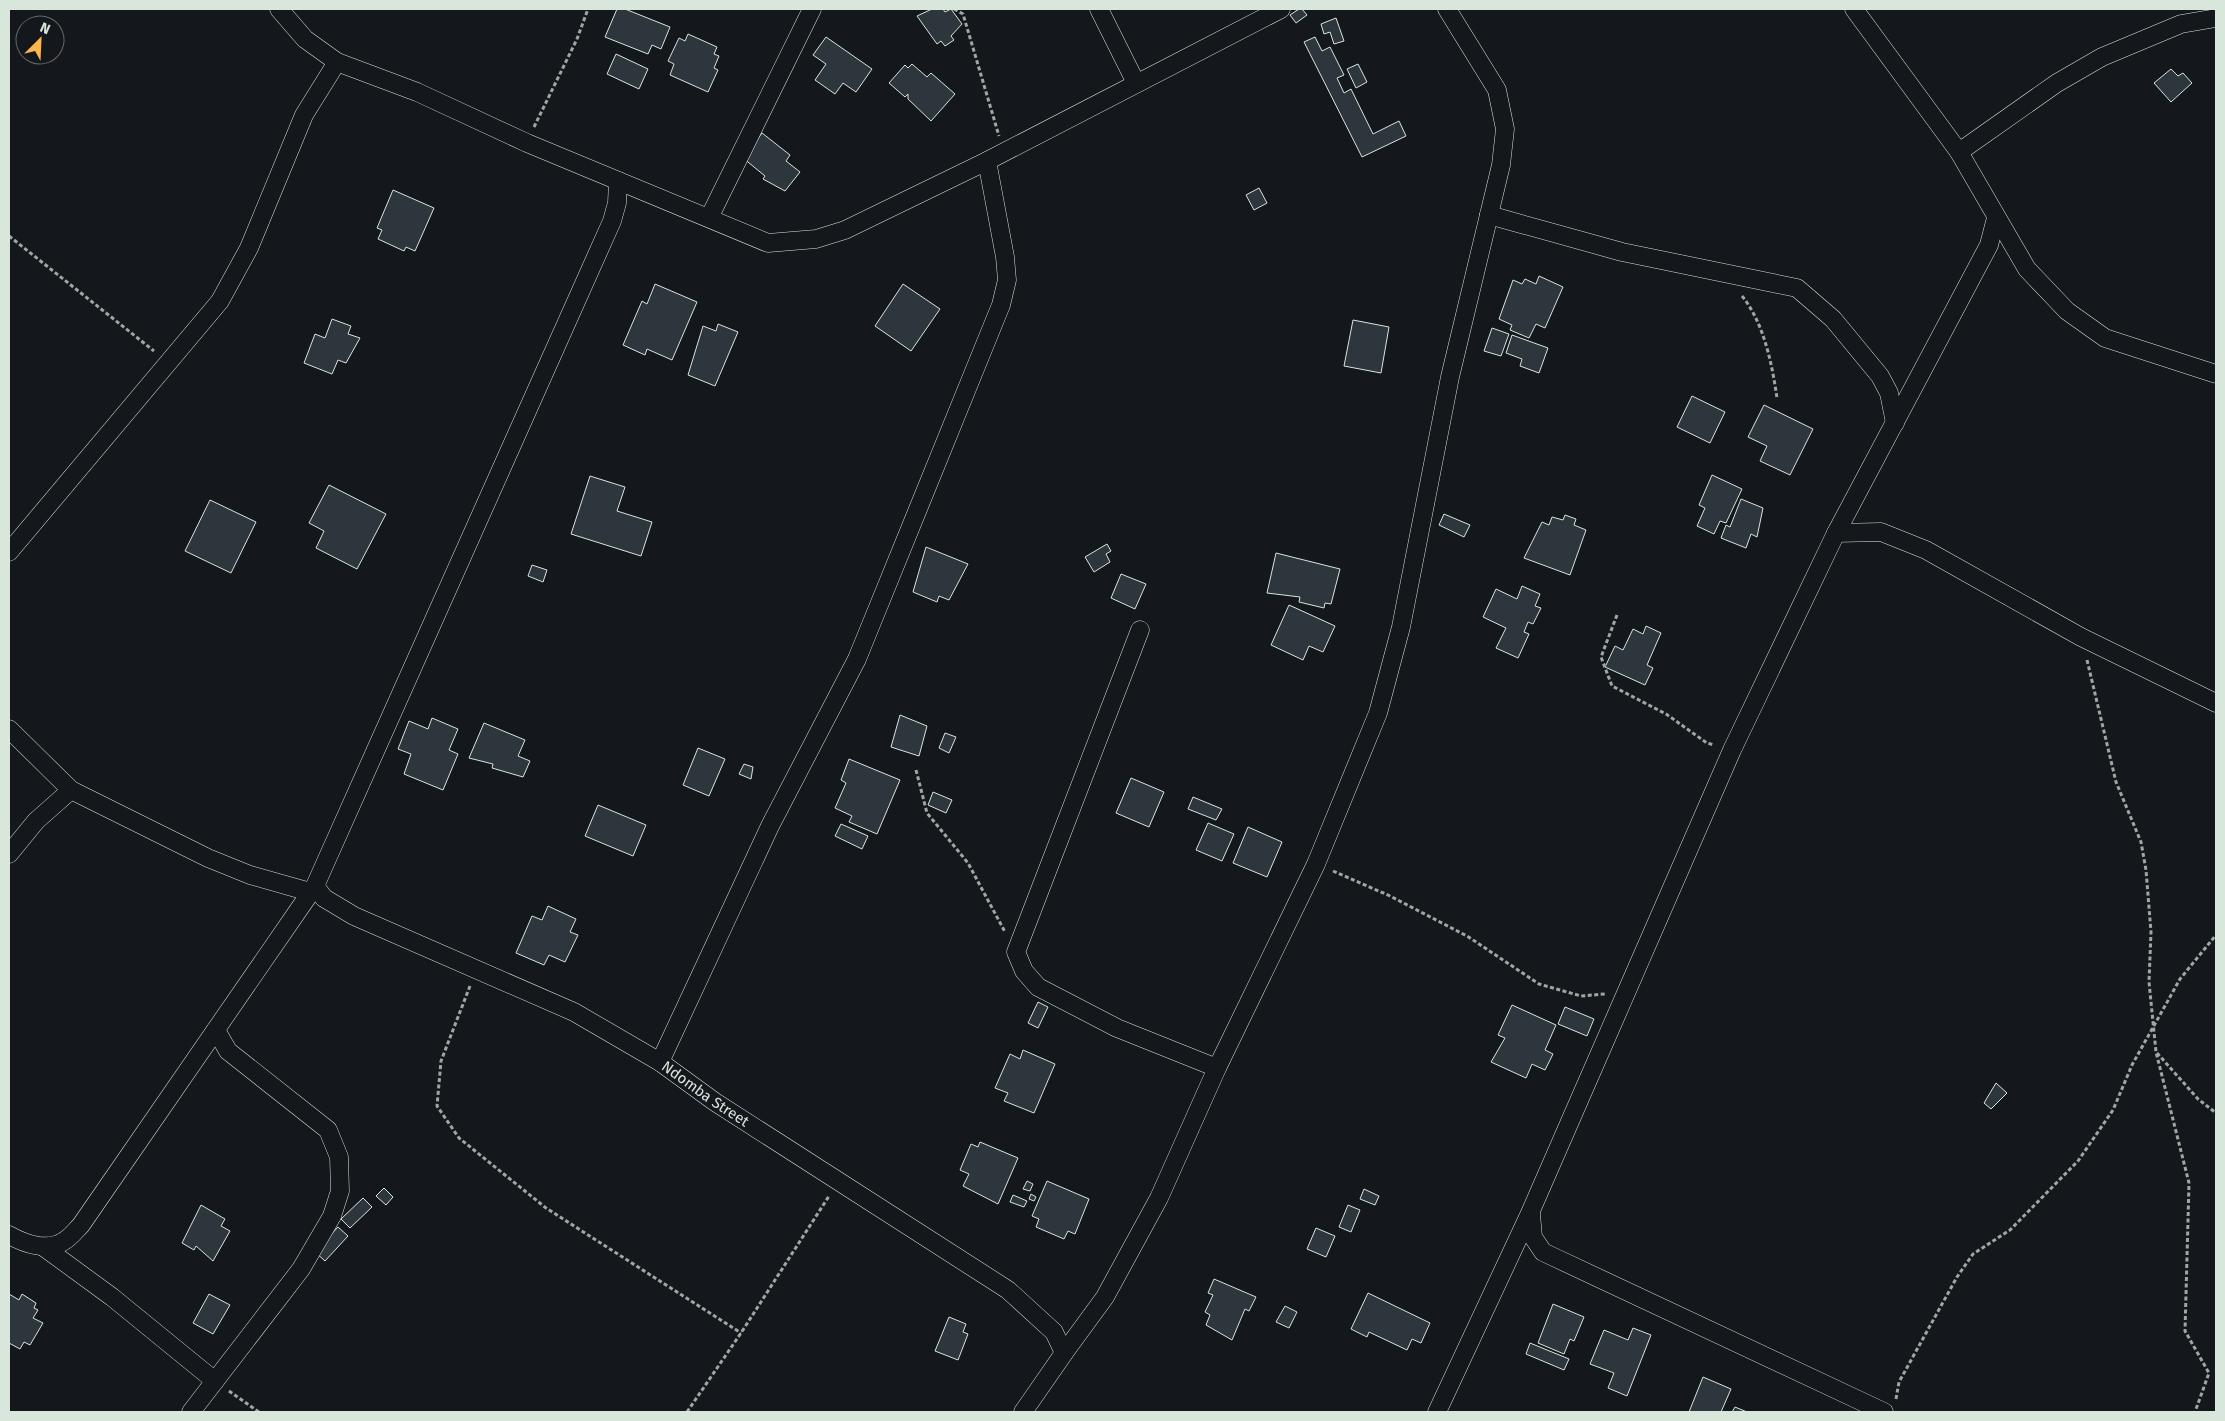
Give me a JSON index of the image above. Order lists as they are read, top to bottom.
{
  "streets": {
    "street": ["Ndomba Street"]
  },
  "north": "top right"
}
